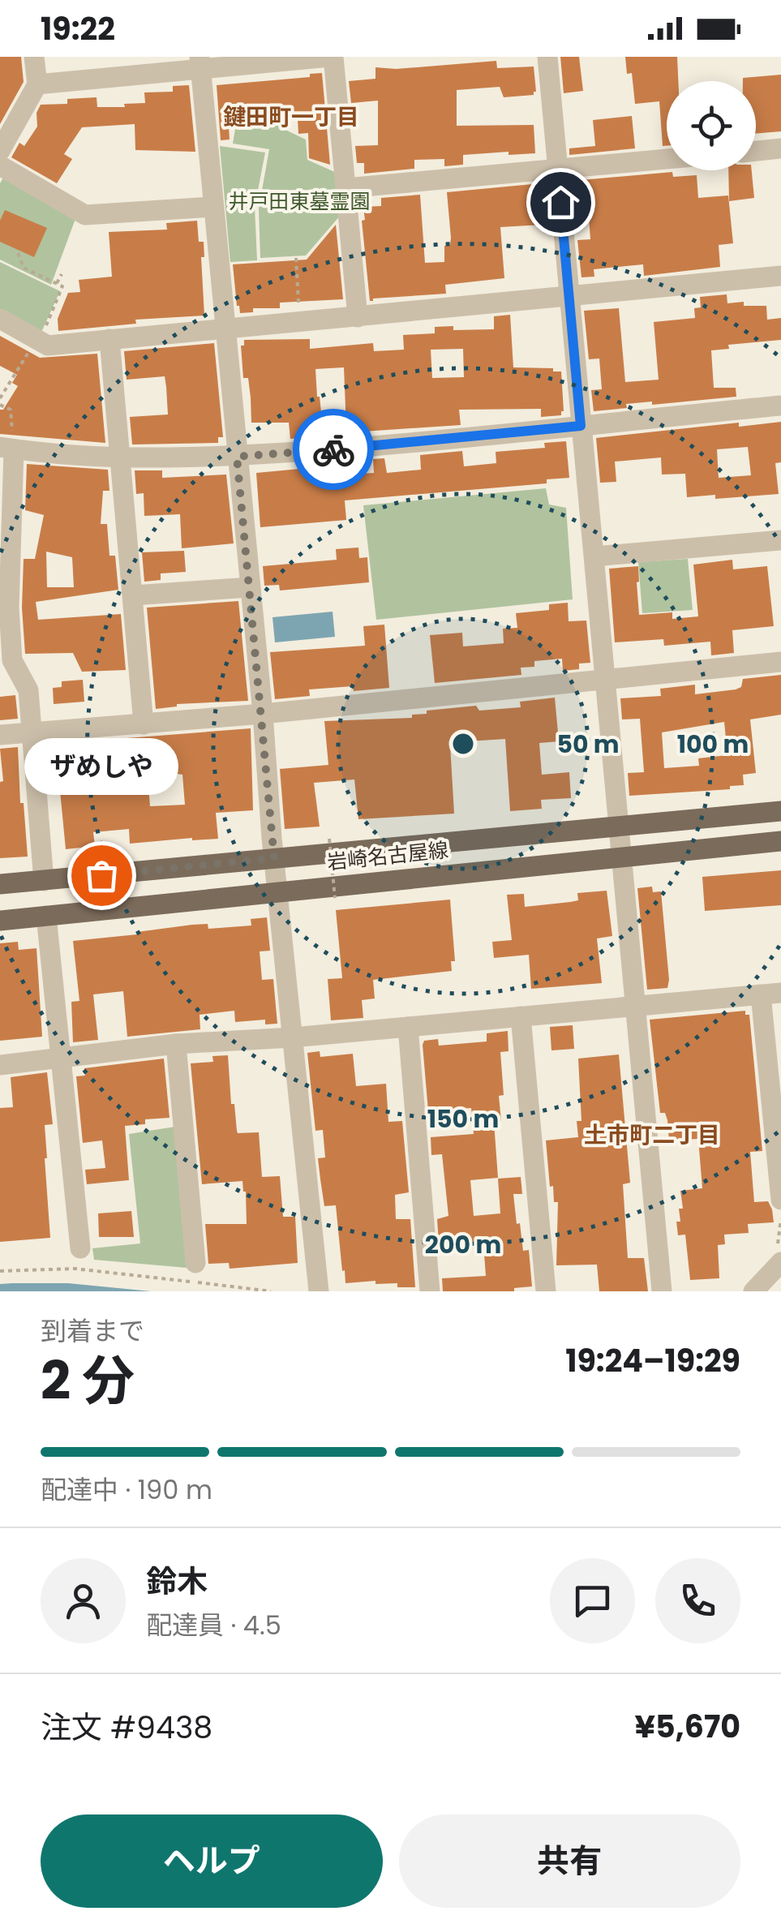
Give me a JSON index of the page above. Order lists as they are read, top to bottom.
{
  "streets": {
    "main road": ["岩崎名古屋線"]
  },
  "districts": ["鍵田町一丁目", "土市町二丁目"],
  "parks": ["井戸田東墓霊園"],
  "places": ["ザめしや"],
  "page": {
    "status": "19:22",
    "bubble": "ザめしや",
    "heading": ["2 分", "到着まで", "19:24–19:29"],
    "panel": [
      "鈴木",
      "配達員 · 4.5",
      "注文 #9438",
      "¥5,670"
    ],
    "bar": "配達中 · 190 m",
    "buttons": ["ヘルプ", "共有"]
  },
  "rings": [
    "50 m",
    "100 m",
    "150 m",
    "200 m"
  ]
}
